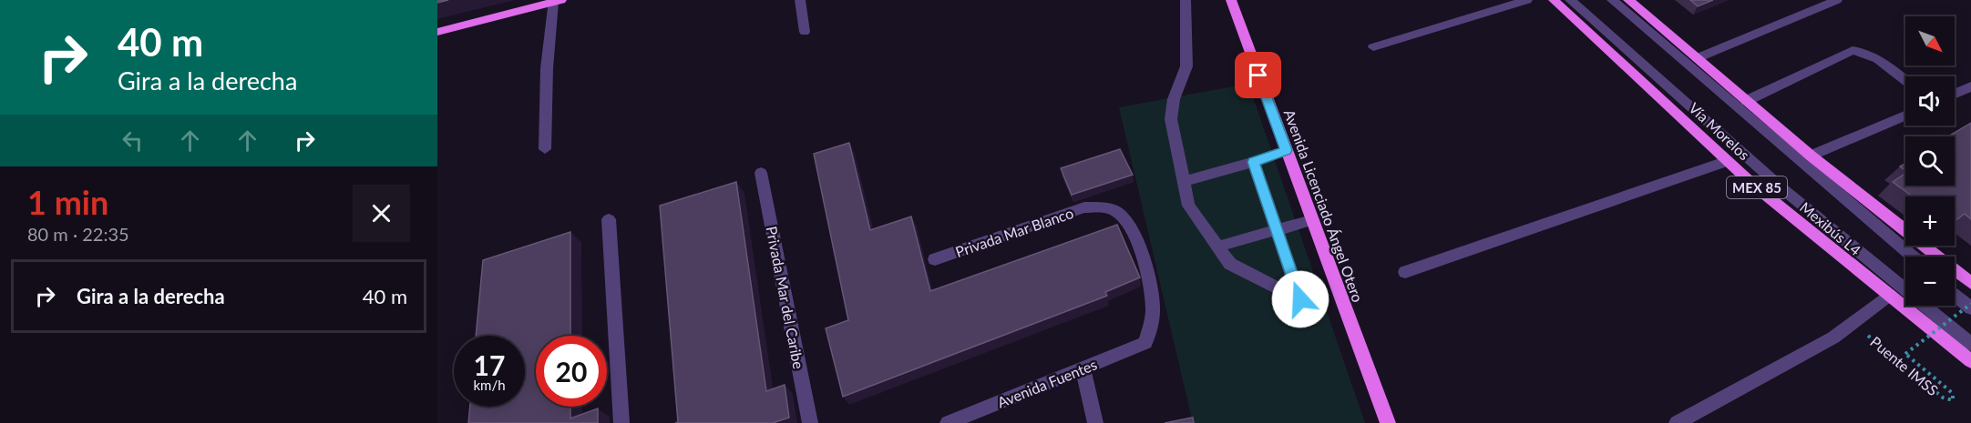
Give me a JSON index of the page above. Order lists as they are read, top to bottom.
{
  "streets": {
    "main road": ["Vía Morelos", "MEX 85", "Avenida Licenciado Ángel Otero"],
    "street": [
      "Mexibús L4",
      "Privada Mar Blanco",
      "Privada Mar del Caribe",
      "Avenida Fuentes"
    ],
    "path": ["Puente IMSS"]
  },
  "crossings": [
    ["Privada Mar Blanco", "Avenida Fuentes"]
  ],
  "north": "bottom right",
  "page": {
    "turn": ["40 m", "Gira a la derecha"],
    "map_buttons": ["+", "−"],
    "heading": ["1 min", "80 m · 22:35"],
    "list": [
      {
        "name": "Gira a la derecha",
        "value": "40 m"
      }
    ],
    "speed": "17 km/h",
    "limit": "20"
  }
}
